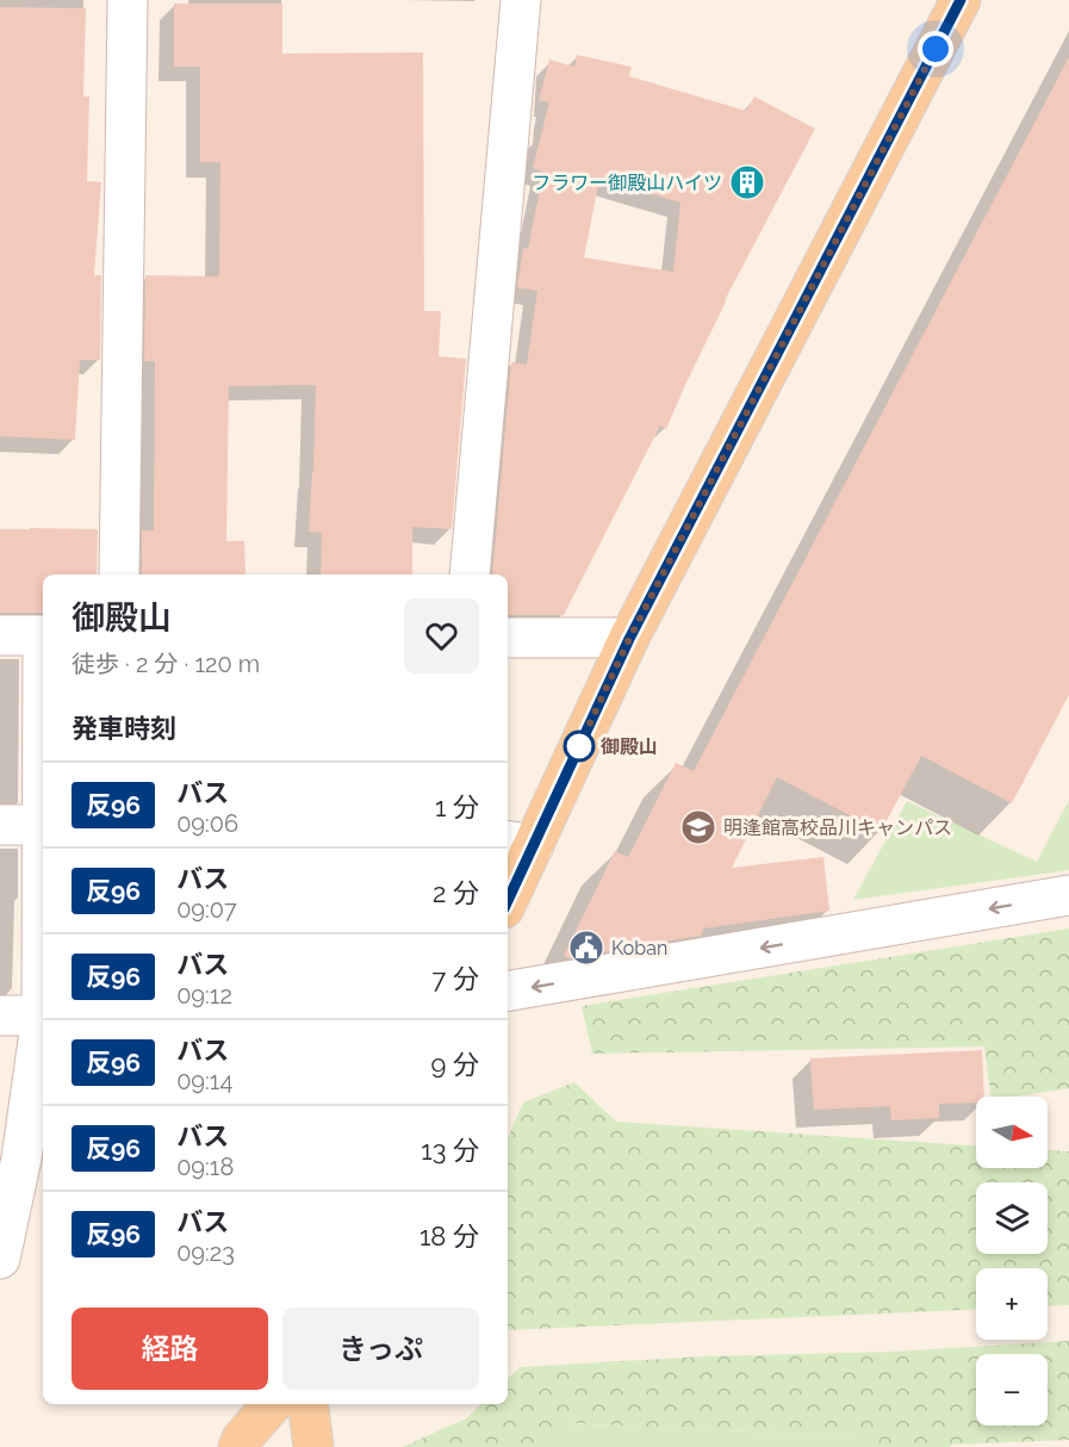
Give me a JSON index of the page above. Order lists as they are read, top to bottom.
{
  "places": {
    "building": ["フラワー御殿山ハイツ"],
    "other": ["御殿山"],
    "school or university": ["明逢館高校品川キャンパス"],
    "public building": ["Koban"]
  },
  "lines": ["bus line 反96"],
  "north": "right",
  "page": {
    "heading": [
      ["御殿山", "徒歩 · 2 分 · 120 m"],
      "発車時刻"
    ],
    "list": [
      {
        "mark": "反96",
        "name": "バス",
        "note": "09:06",
        "value": "1 分"
      },
      {
        "mark": "反96",
        "name": "バス",
        "note": "09:07",
        "value": "2 分"
      },
      {
        "mark": "反96",
        "name": "バス",
        "note": "09:12",
        "value": "7 分"
      },
      {
        "mark": "反96",
        "name": "バス",
        "note": "09:14",
        "value": "9 分"
      },
      {
        "mark": "反96",
        "name": "バス",
        "note": "09:18",
        "value": "13 分"
      },
      {
        "mark": "反96",
        "name": "バス",
        "note": "09:23",
        "value": "18 分"
      }
    ],
    "map_buttons": ["+", "−"],
    "buttons": ["経路", "きっぷ"]
  }
}
